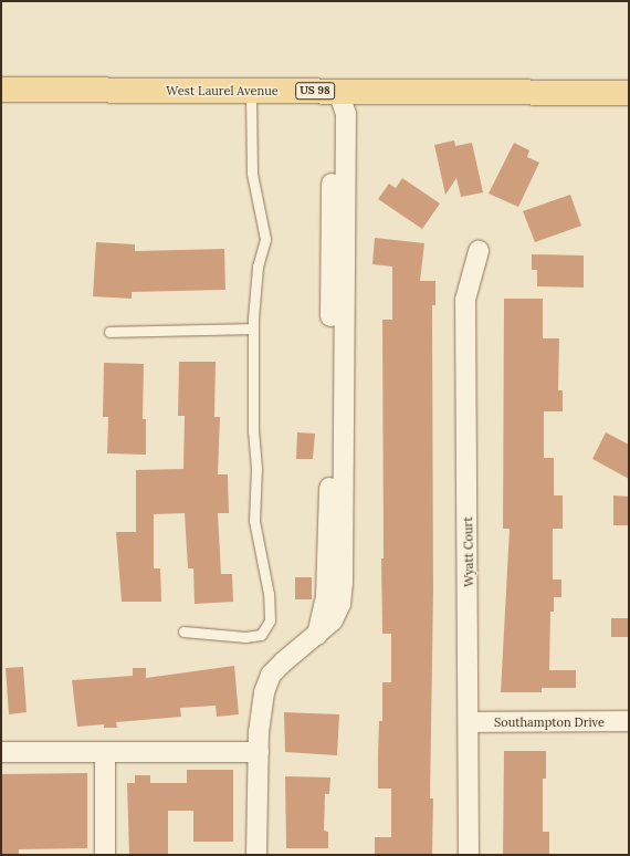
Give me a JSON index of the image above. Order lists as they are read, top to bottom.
{
  "streets": {
    "main road": ["West Laurel Avenue", "US 98"],
    "street": ["Wyatt Court", "Southampton Drive"]
  },
  "crossings": [
    ["Wyatt Court", "Southampton Drive"]
  ]
}
